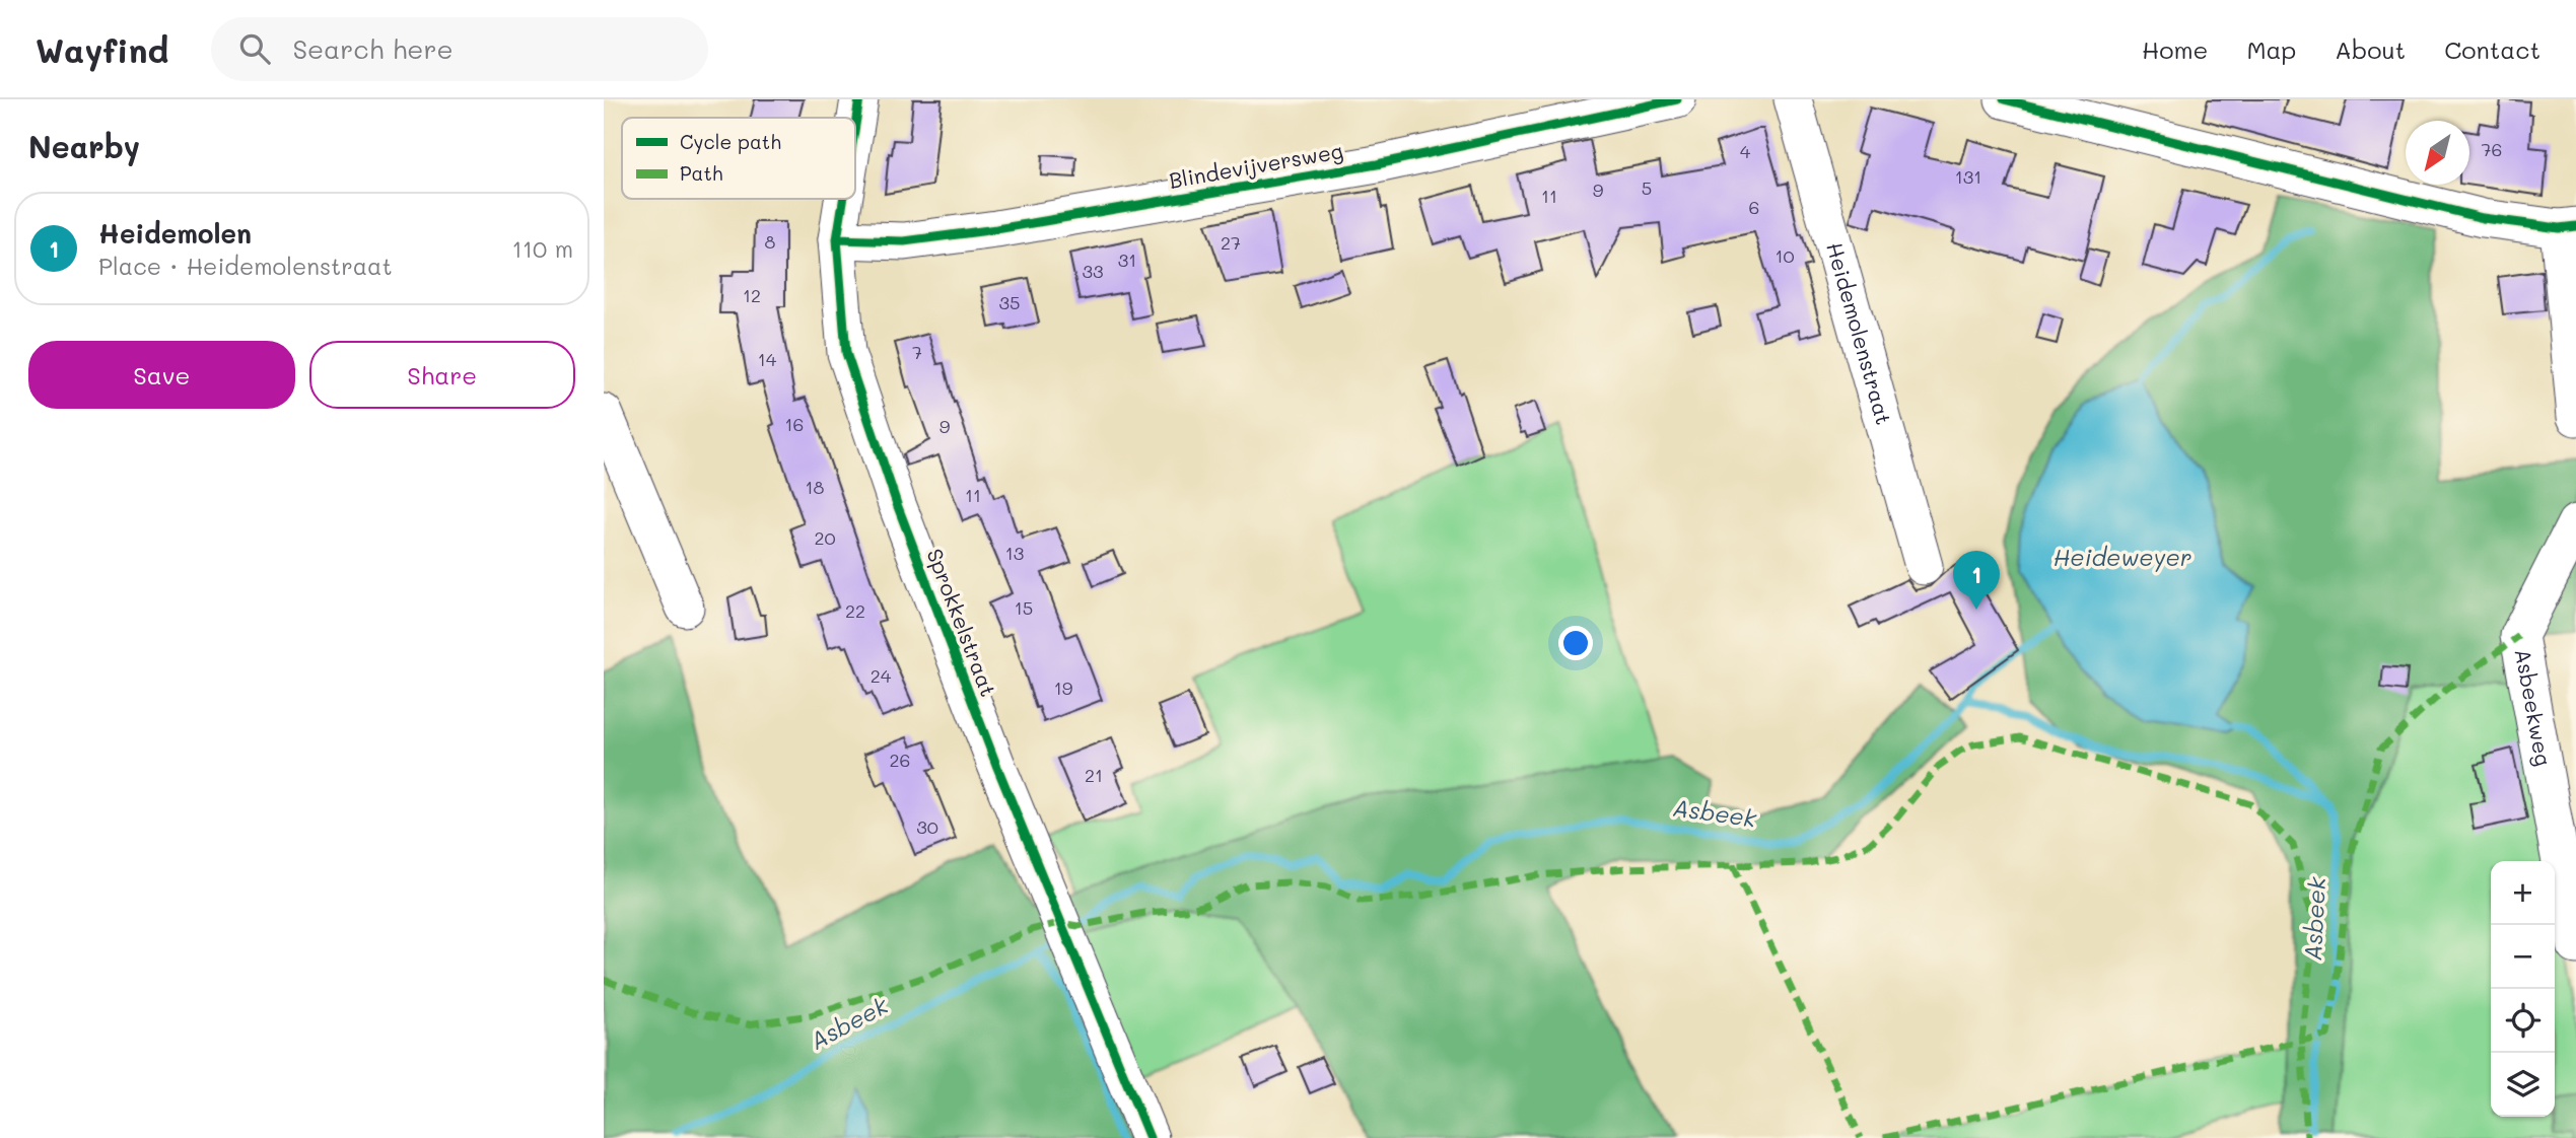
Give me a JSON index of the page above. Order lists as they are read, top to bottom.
{
  "streets": {
    "street": [
      "Blindevijversweg",
      "Heidemolenstraat",
      "Sprokkelstraat",
      "Asbeekweg"
    ]
  },
  "crossings": [
    ["Blindevijversweg", "Sprokkelstraat"]
  ],
  "water": ["Heideweyer", "Asbeek"],
  "house_numbers": [
    "76",
    "4",
    "131",
    "5",
    "9",
    "11",
    "6",
    "8",
    "27",
    "10",
    "31",
    "33",
    "12",
    "35",
    "7",
    "14",
    "16",
    "9",
    "18",
    "11",
    "20",
    "13",
    "15",
    "22",
    "24",
    "19",
    "26",
    "21",
    "30"
  ],
  "legend": ["Cycle path", "Path"],
  "north": "bottom left",
  "page": {
    "header": "Wayfind",
    "search": "Search here",
    "nav": [
      "Home",
      "Map",
      "About",
      "Contact"
    ],
    "heading": "Nearby",
    "list": [
      {
        "mark": "1",
        "name": "Heidemolen",
        "note": "Place · Heidemolenstraat",
        "value": "110 m"
      }
    ],
    "buttons": ["Save", "Share"],
    "pins": "1",
    "map_buttons": ["+", "−"]
  }
}
